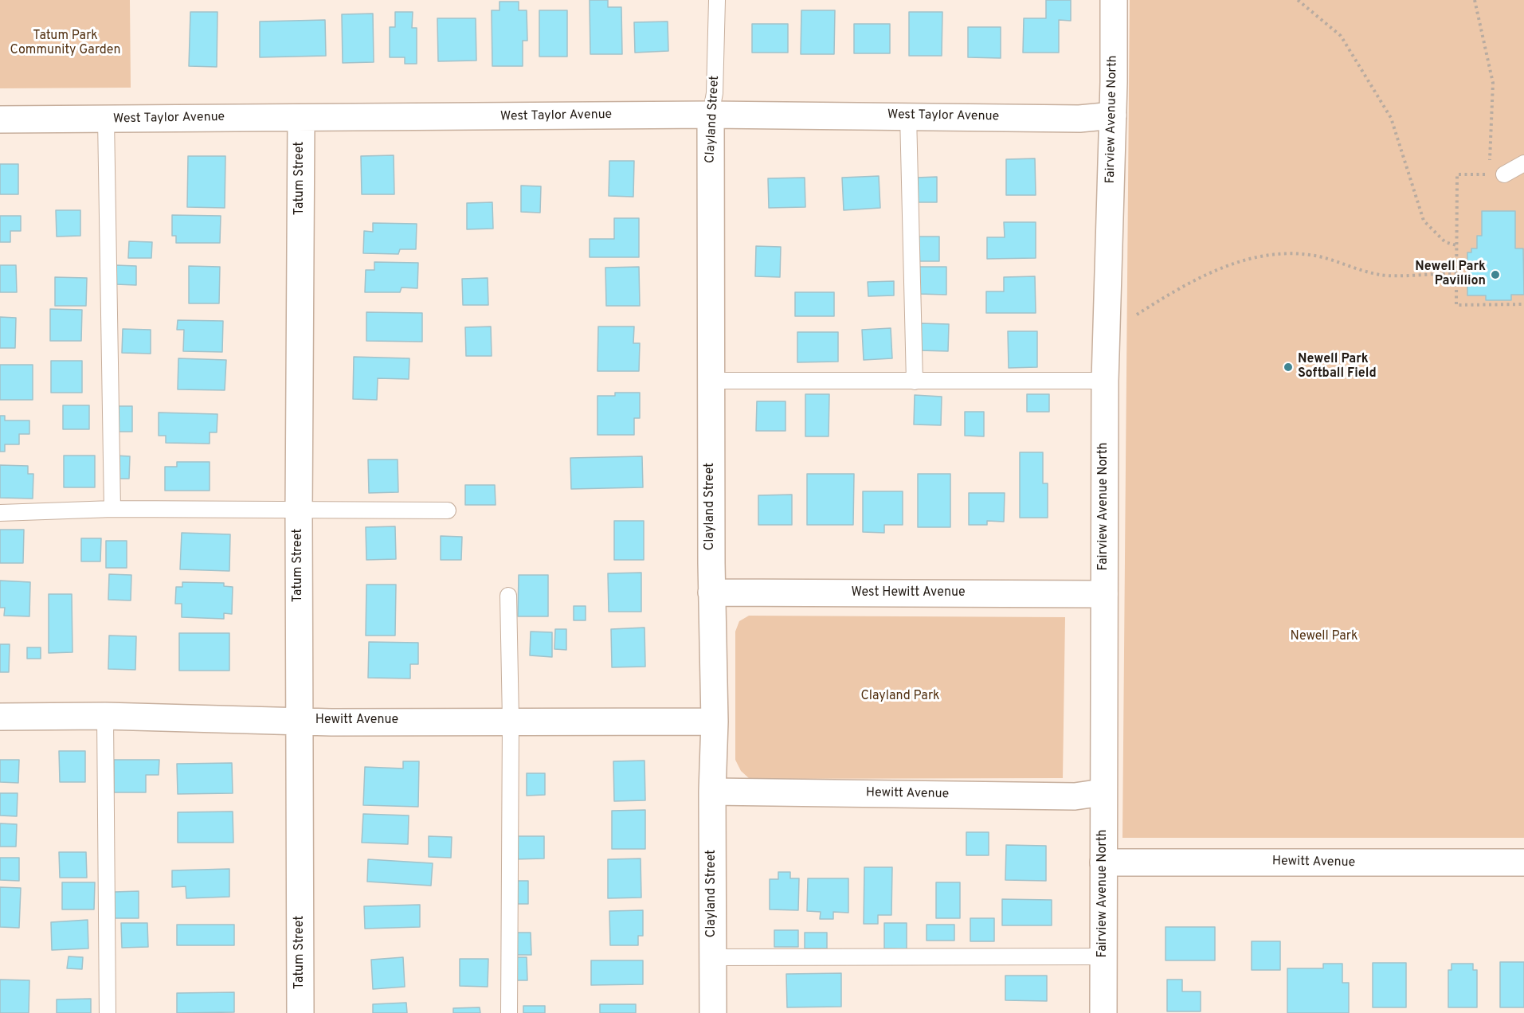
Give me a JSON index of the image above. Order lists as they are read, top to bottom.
{
  "streets": {
    "street": [
      "West Taylor Avenue",
      "Clayland Street",
      "Fairview Avenue North",
      "Tatum Street",
      "West Hewitt Avenue",
      "Hewitt Avenue"
    ]
  },
  "crossings": [
    ["West Taylor Avenue", "Clayland Street"],
    ["West Taylor Avenue", "Fairview Avenue North"],
    ["West Taylor Avenue", "Tatum Street"],
    ["Clayland Street", "West Hewitt Avenue"],
    ["Clayland Street", "Hewitt Avenue"],
    ["Fairview Avenue North", "West Hewitt Avenue"],
    ["Fairview Avenue North", "Hewitt Avenue"],
    ["Tatum Street", "Hewitt Avenue"]
  ],
  "parks": ["Tatum Park Community Garden", "Newell Park", "Clayland Park"],
  "places": ["Newell Park Pavillion", "Newell Park Softball Field"]
}
